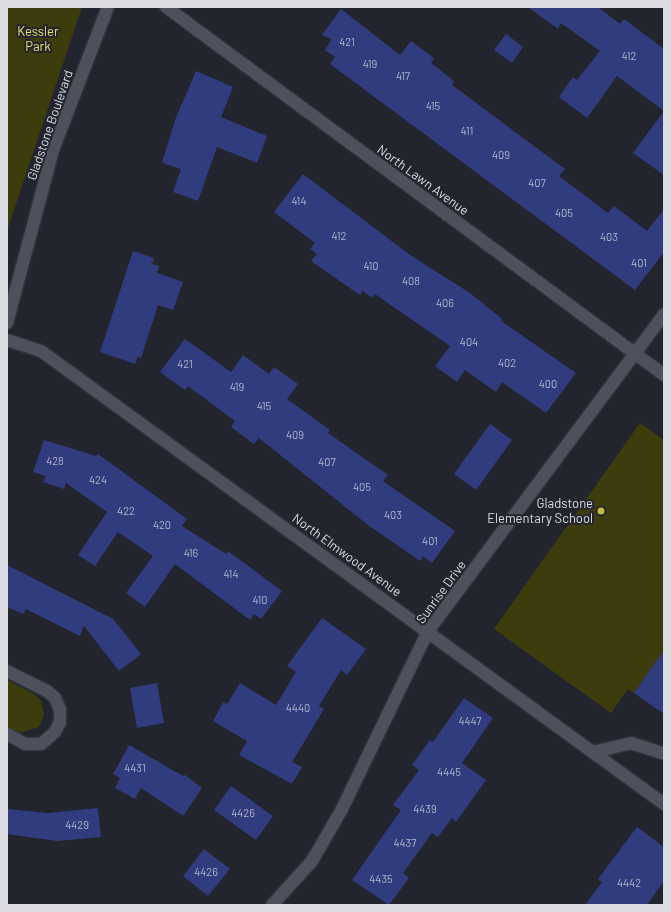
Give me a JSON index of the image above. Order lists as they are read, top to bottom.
{
  "streets": {
    "street": [
      "Gladstone Boulevard",
      "North Lawn Avenue",
      "North Elmwood Avenue",
      "Sunrise Drive"
    ]
  },
  "crossings": [
    ["North Lawn Avenue", "Sunrise Drive"],
    ["North Elmwood Avenue", "Sunrise Drive"]
  ],
  "parks": ["Kessler Park"],
  "places": ["Gladstone Elementary School"],
  "house_numbers": [
    "421",
    "412",
    "419",
    "417",
    "415",
    "411",
    "409",
    "407",
    "414",
    "405",
    "412",
    "403",
    "401",
    "410",
    "408",
    "406",
    "404",
    "402",
    "421",
    "400",
    "419",
    "415",
    "409",
    "428",
    "407",
    "424",
    "405",
    "422",
    "403",
    "420",
    "401",
    "416",
    "414",
    "410",
    "4440",
    "4447",
    "4431",
    "4445",
    "4439",
    "4426",
    "4429",
    "4437",
    "4426",
    "4435",
    "4442"
  ]
}
